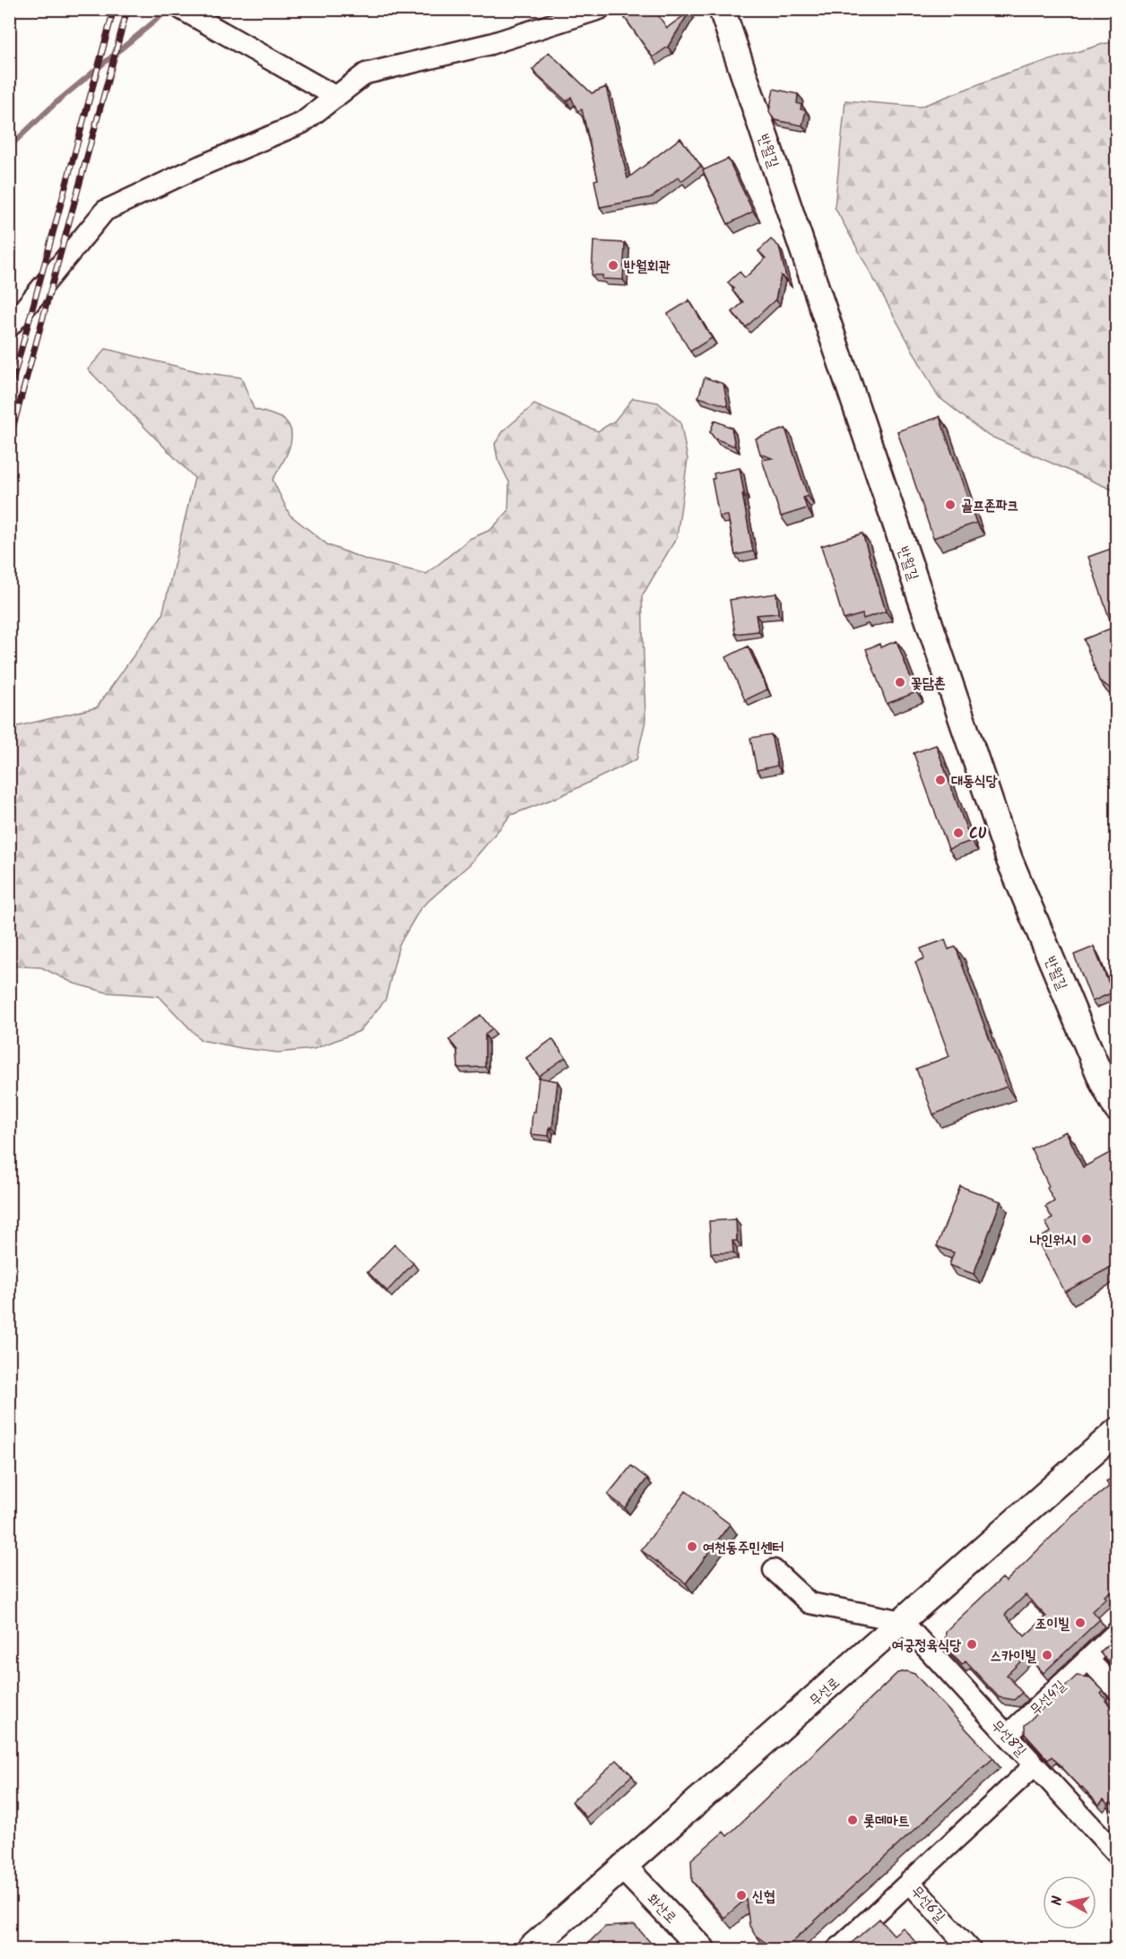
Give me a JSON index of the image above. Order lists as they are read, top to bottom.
{
  "streets": {
    "street": [
      "반월길",
      "무선로",
      "무선4길",
      "무선8길",
      "무선6길",
      "화산로"
    ]
  },
  "crossings": [
    ["무선로", "무선8길"],
    ["무선로", "화산로"],
    ["무선4길", "무선8길"]
  ],
  "places": [
    "반월회관",
    "골프존파크",
    "꽃담촌",
    "대동식당",
    "CU",
    "나인워시",
    "여천동주민센터",
    "조이빌",
    "여궁정육식당",
    "스카이빌",
    "롯데마트",
    "신협"
  ],
  "north": "left"
}
